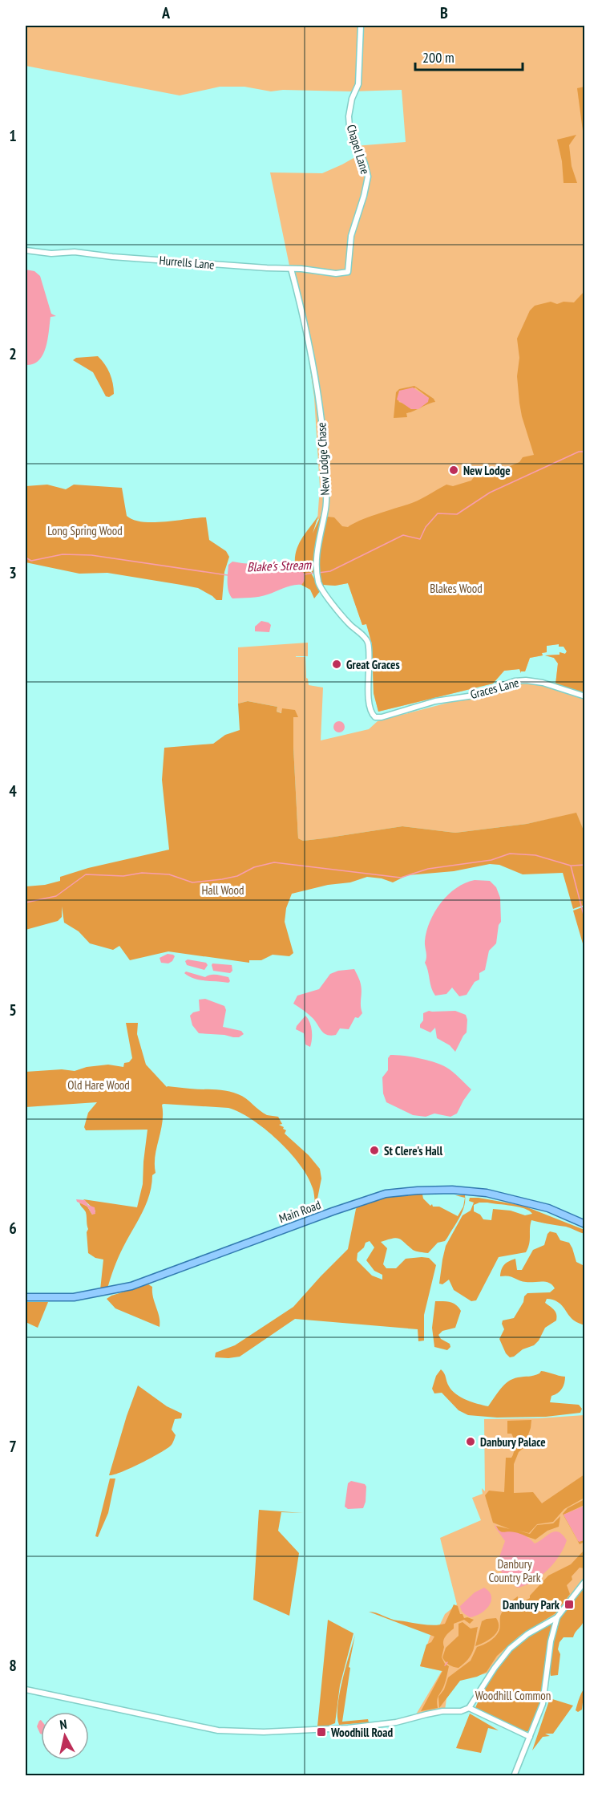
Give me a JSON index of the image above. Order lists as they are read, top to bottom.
{
  "streets": {
    "main road": ["Main Road"],
    "street": [
      "Chapel Lane",
      "Hurrells Lane",
      "New Lodge Chase",
      "Graces Lane"
    ]
  },
  "crossings": [
    ["Chapel Lane", "Hurrells Lane"],
    ["Hurrells Lane", "New Lodge Chase"],
    ["New Lodge Chase", "Graces Lane"]
  ],
  "water": ["Blake's Stream"],
  "parks": [
    "Long Spring Wood",
    "Blakes Wood",
    "Hall Wood",
    "Old Hare Wood",
    "Danbury Country Park",
    "Woodhill Common"
  ],
  "places": {
    "other": [
      "New Lodge",
      "Great Graces",
      "St Clere's Hall",
      "Danbury Palace"
    ],
    "transit": ["Danbury Park", "Woodhill Road"]
  },
  "scale_bar": "200 m",
  "north": "top",
  "grid": {
    "columns": ["A", "B"],
    "rows": [
      "1",
      "2",
      "3",
      "4",
      "5",
      "6",
      "7",
      "8"
    ]
  }
}
